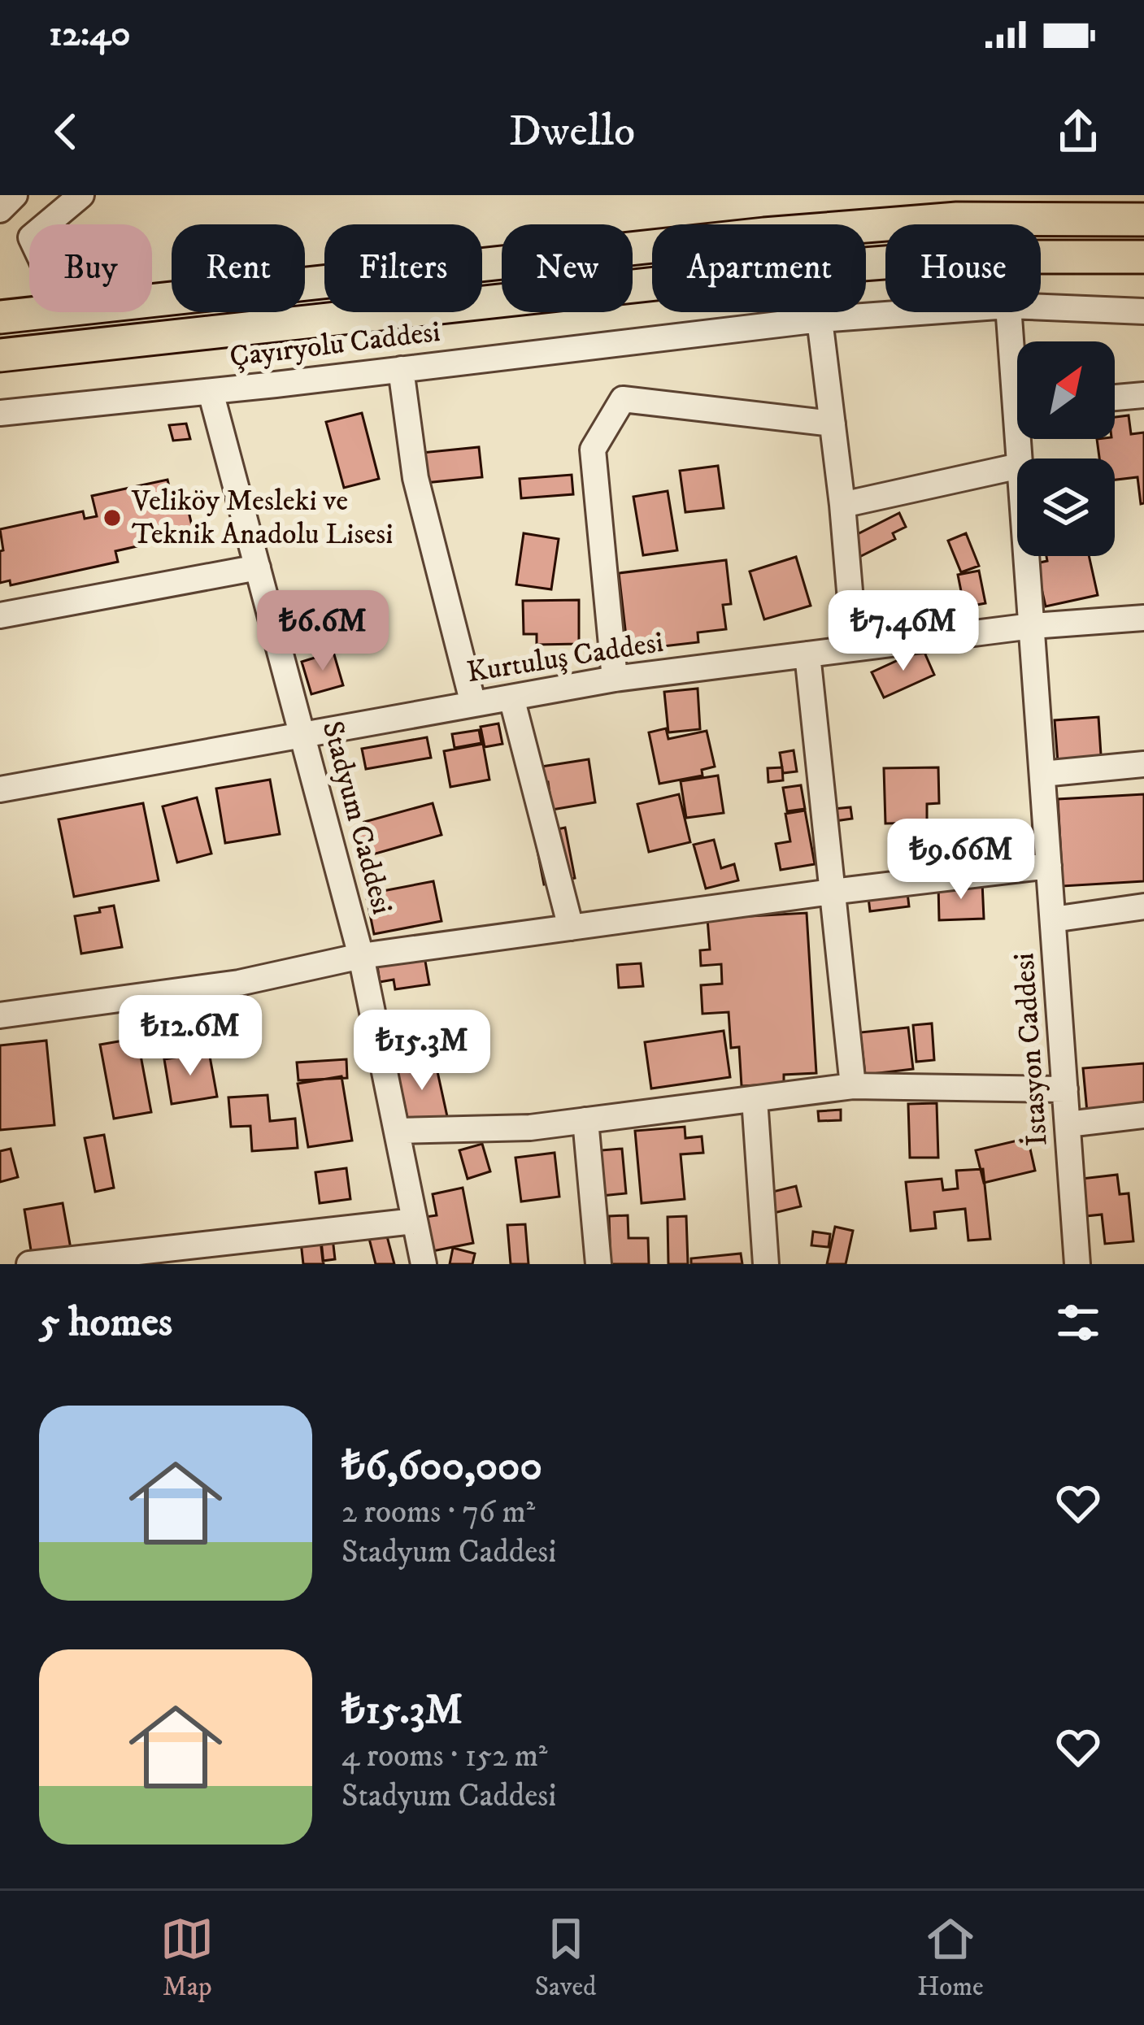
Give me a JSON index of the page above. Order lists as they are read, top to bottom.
{
  "streets": {
    "street": [
      "Çayıryolu Caddesi",
      "Kurtuluş Caddesi",
      "Stadyum Caddesi",
      "İstasyon Caddesi"
    ]
  },
  "crossings": [
    ["Çayıryolu Caddesi", "Stadyum Caddesi"],
    ["Kurtuluş Caddesi", "Stadyum Caddesi"],
    ["Kurtuluş Caddesi", "İstasyon Caddesi"]
  ],
  "places": ["Veliköy Mesleki ve Teknik Anadolu Lisesi"],
  "north": "top right",
  "page": {
    "status": "12:40",
    "header": "Dwello",
    "chip": [
      "Buy",
      "Rent",
      "Filters",
      "New",
      "Apartment",
      "House"
    ],
    "price": [
      "₺6.6M",
      "₺7.46M",
      "₺9.66M",
      "₺12.6M",
      "₺15.3M"
    ],
    "heading": "5 homes",
    "list": [
      {
        "name": "₺6,600,000",
        "note": "2 rooms · 76 m² · Stadyum Caddesi"
      },
      {
        "name": "₺15.3M",
        "note": "4 rooms · 152 m² · Stadyum Caddesi"
      }
    ],
    "tabs": ["Map", "Saved", "Home"]
  }
}
